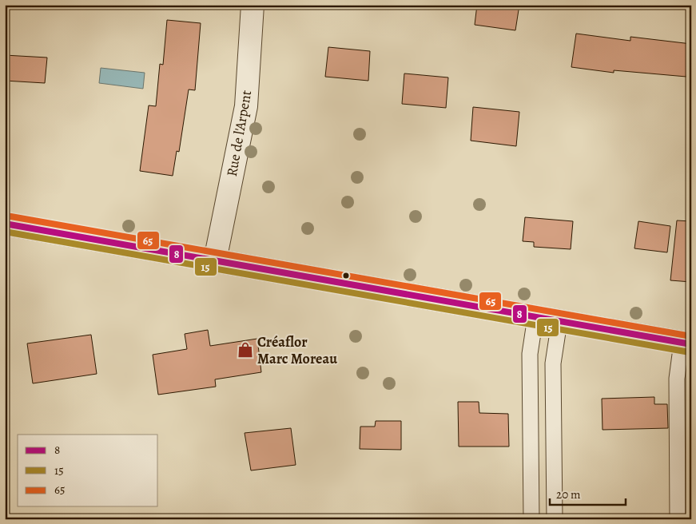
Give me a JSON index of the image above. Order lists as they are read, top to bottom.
{
  "streets": {
    "main road": ["Rue de l'Arpent"]
  },
  "places": {
    "shop": ["Créaflor Marc Moreau"]
  },
  "lines": ["transit line 65", "transit line 8", "transit line 15"],
  "legend": ["8", "15", "65"],
  "scale_bar": "20 m"
}
